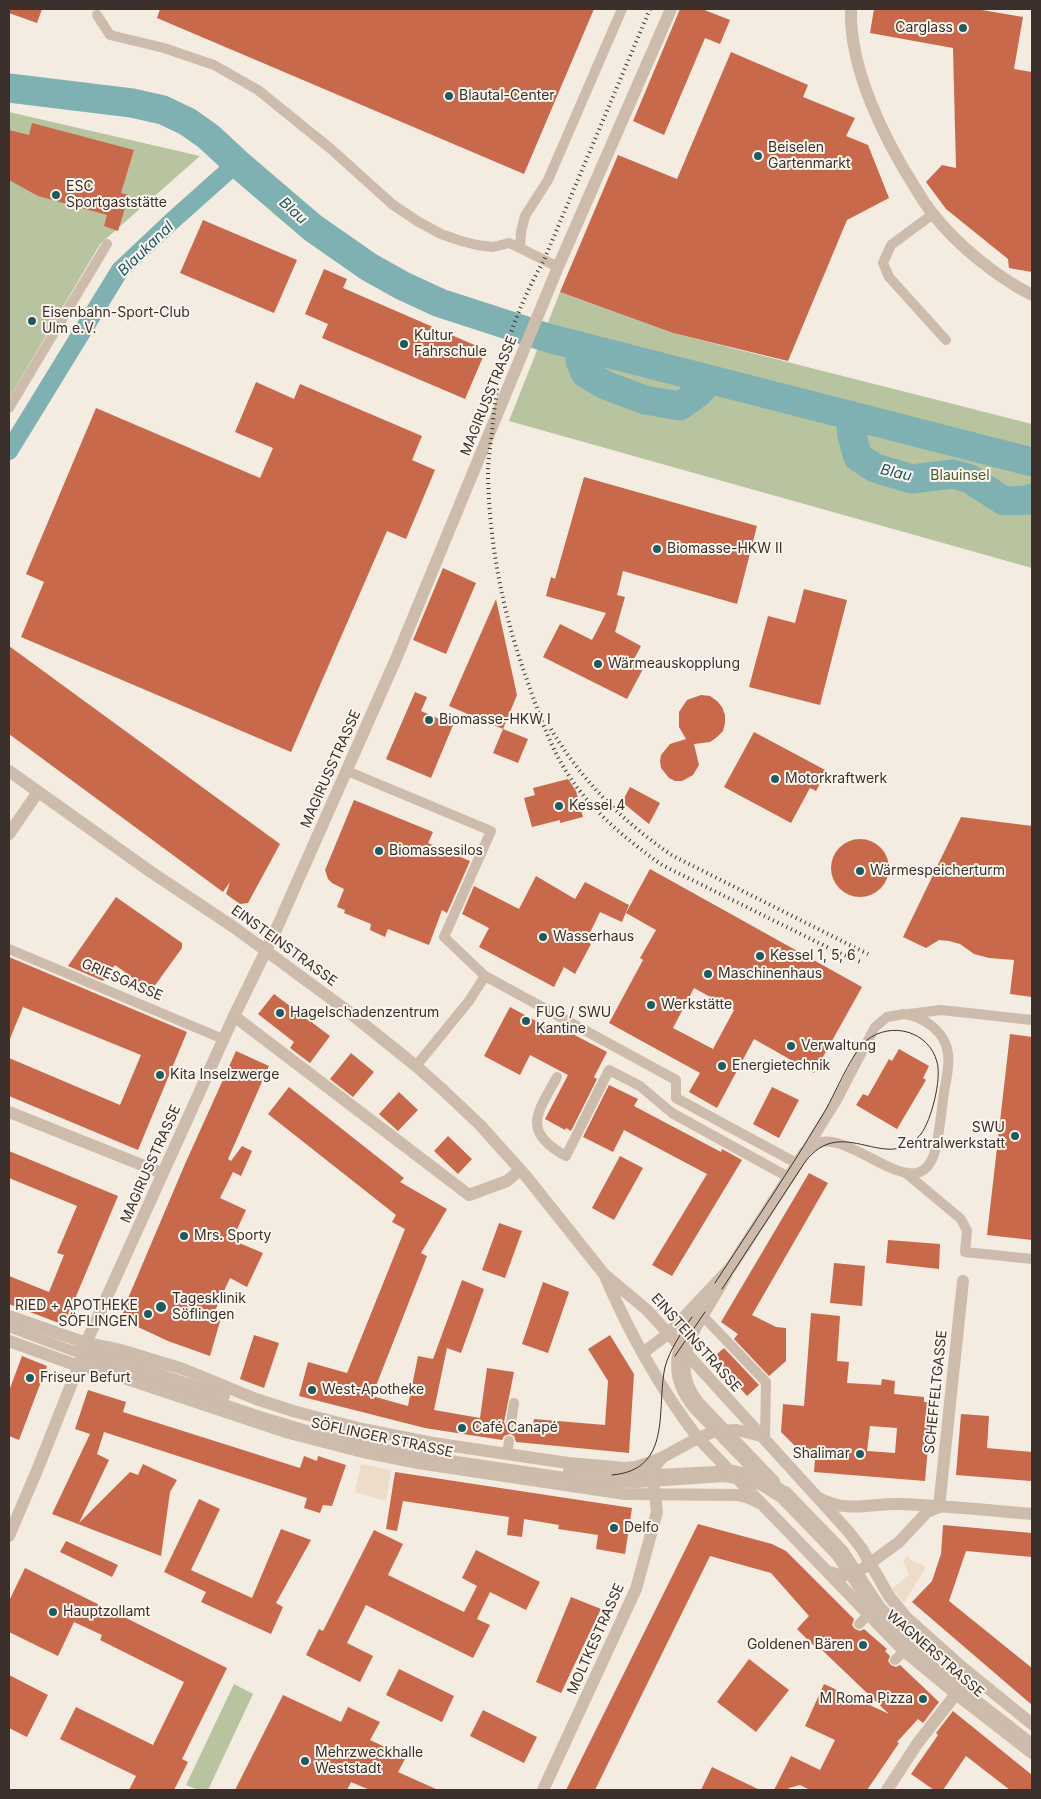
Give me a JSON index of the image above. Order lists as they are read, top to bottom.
{
  "streets": {
    "street": [
      "MAGIRUSSTRASSE",
      "EINSTEINSTRASSE",
      "SCHEFFELTGASSE",
      "SÖFLINGER STRASSE",
      "MOLTKESTRASSE",
      "WAGNERSTRASSE"
    ],
    "lane": ["GRIESGASSE"]
  },
  "crossings": [
    ["MAGIRUSSTRASSE", "EINSTEINSTRASSE"],
    ["MAGIRUSSTRASSE", "GRIESGASSE"],
    ["MAGIRUSSTRASSE", "SÖFLINGER STRASSE"],
    ["EINSTEINSTRASSE", "SÖFLINGER STRASSE"],
    ["EINSTEINSTRASSE", "WAGNERSTRASSE"],
    ["SÖFLINGER STRASSE", "MOLTKESTRASSE"],
    ["SÖFLINGER STRASSE", "WAGNERSTRASSE"]
  ],
  "water": ["Blau", "Blaukanal"],
  "parks": ["Blauinsel"],
  "places": [
    "Carglass",
    "Blautal-Center",
    "Beiselen Gartenmarkt",
    "ESC Sportgaststätte",
    "Eisenbahn-Sport-Club Ulm e.V.",
    "Kultur Fahrschule",
    "Biomasse-HKW II",
    "Wärmeauskopplung",
    "Biomasse-HKW I",
    "Motorkraftwerk",
    "Kessel 4",
    "Biomassesilos",
    "Wärmespeicherturm",
    "Wasserhaus",
    "Kessel 1, 5, 6",
    "Maschinenhaus",
    "Werkstätte",
    "Hagelschadenzentrum",
    "FUG / SWU Kantine",
    "Verwaltung",
    "Energietechnik",
    "Kita Inselzwerge",
    "SWU Zentralwerkstatt",
    "Mrs. Sporty",
    "Tagesklinik Söflingen",
    "RIED + APOTHEKE SÖFLINGEN",
    "Friseur Befurt",
    "West-Apotheke",
    "Café Canapé",
    "Shalimar",
    "Delfo",
    "Hauptzollamt",
    "Goldenen Bären",
    "M Roma Pizza",
    "Mehrzweckhalle Weststadt"
  ]
}
